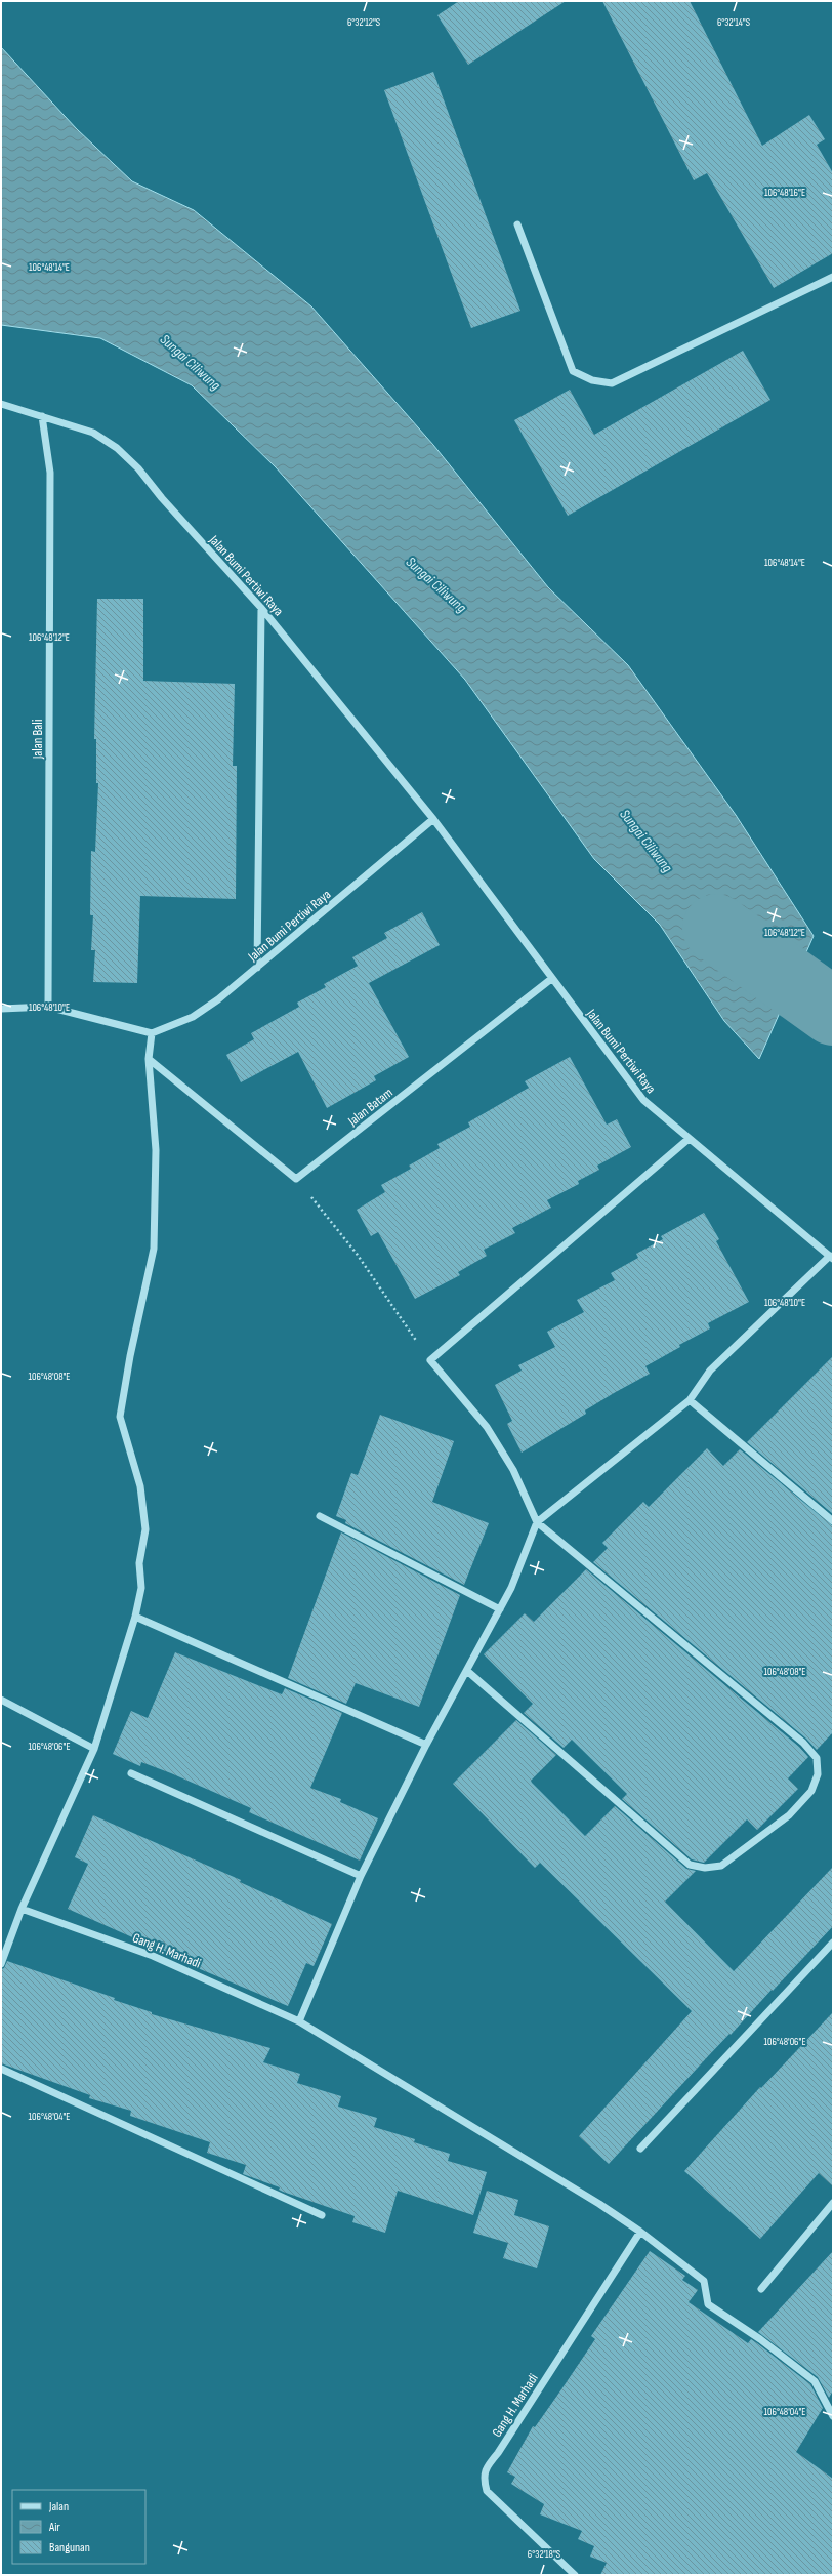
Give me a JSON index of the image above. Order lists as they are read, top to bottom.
{
  "streets": {
    "street": [
      "Jalan Bumi Pertiwi Raya",
      "Jalan Bali",
      "Jalan Batam",
      "Gang H. Marhadi"
    ]
  },
  "crossings": [
    ["Jalan Bumi Pertiwi Raya", "Jalan Bali"],
    ["Jalan Bumi Pertiwi Raya", "Jalan Batam"]
  ],
  "water": ["Sungai Ciliwung"],
  "legend": ["Jalan", "Air", "Bangunan"],
  "coordinates": [
    "6°32'12\"S",
    "6°32'14\"S",
    "106°48'16\"E",
    "106°48'14\"E",
    "106°48'12\"E",
    "106°48'10\"E",
    "106°48'08\"E",
    "106°48'06\"E",
    "106°48'04\"E",
    "6°32'18\"S"
  ]
}
